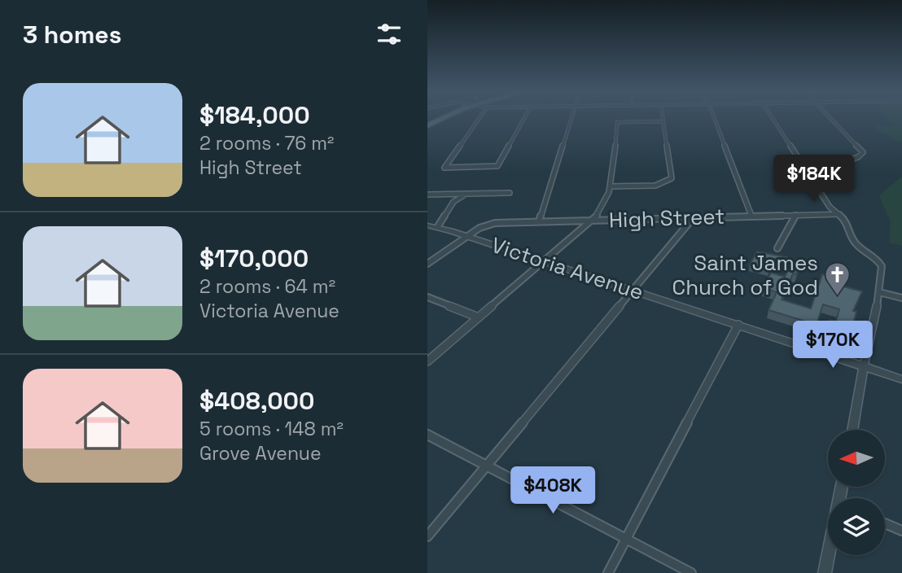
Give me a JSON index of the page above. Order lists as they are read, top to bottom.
{
  "streets": {
    "street": ["High Street", "Victoria Avenue"]
  },
  "crossings": [
    ["High Street", "Victoria Avenue"]
  ],
  "places": {
    "church": ["Saint James Church of God"]
  },
  "north": "left",
  "page": {
    "heading": "3 homes",
    "list": [
      {
        "name": "$184,000",
        "note": "2 rooms · 76 m² · High Street"
      },
      {
        "name": "$170,000",
        "note": "2 rooms · 64 m² · Victoria Avenue"
      },
      {
        "name": "$408,000",
        "note": "5 rooms · 148 m² · Grove Avenue"
      }
    ],
    "price": ["$184K", "$170K", "$408K"]
  }
}
